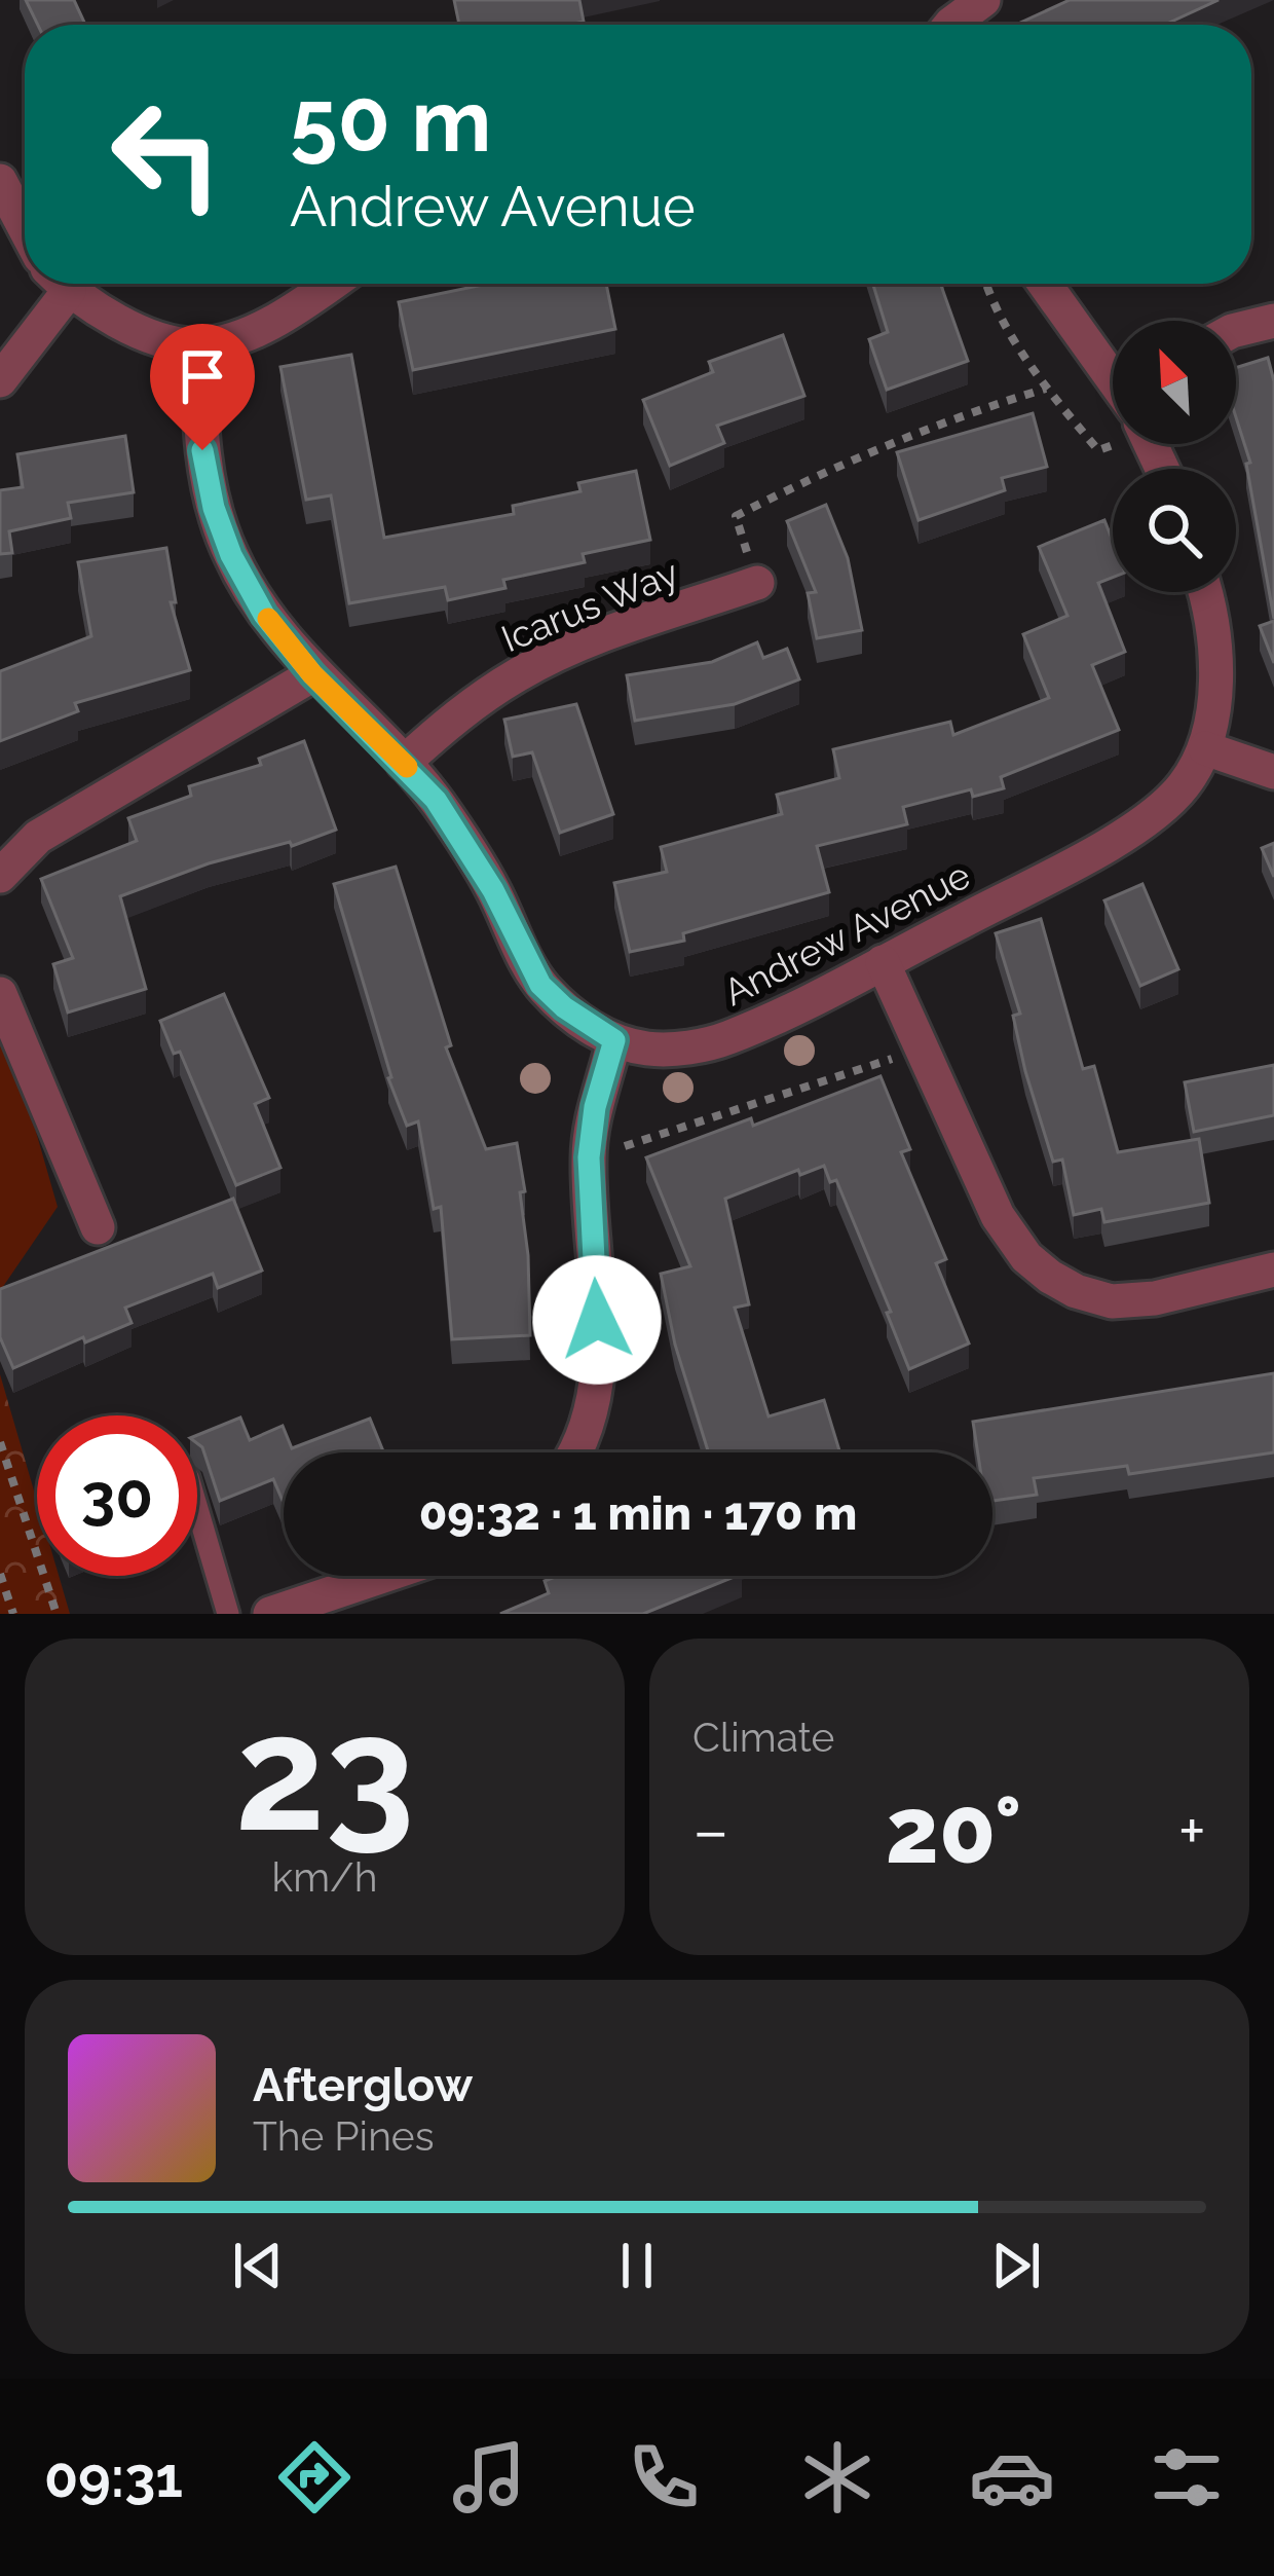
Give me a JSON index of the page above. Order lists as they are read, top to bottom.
{
  "streets": {
    "street": ["Icarus Way", "Andrew Avenue"]
  },
  "crossings": [
    ["Icarus Way", "Andrew Avenue"]
  ],
  "north": "top left",
  "page": {
    "turn": ["50 m", "Andrew Avenue"],
    "limit": "30",
    "trip": "09:32 · 1 min · 170 m",
    "tile": [
      ["23", "km/h"],
      "Climate"
    ],
    "heat": ["−", "20°", "+"],
    "song": ["Afterglow", "The Pines"],
    "tabs": "09:31"
  }
}
